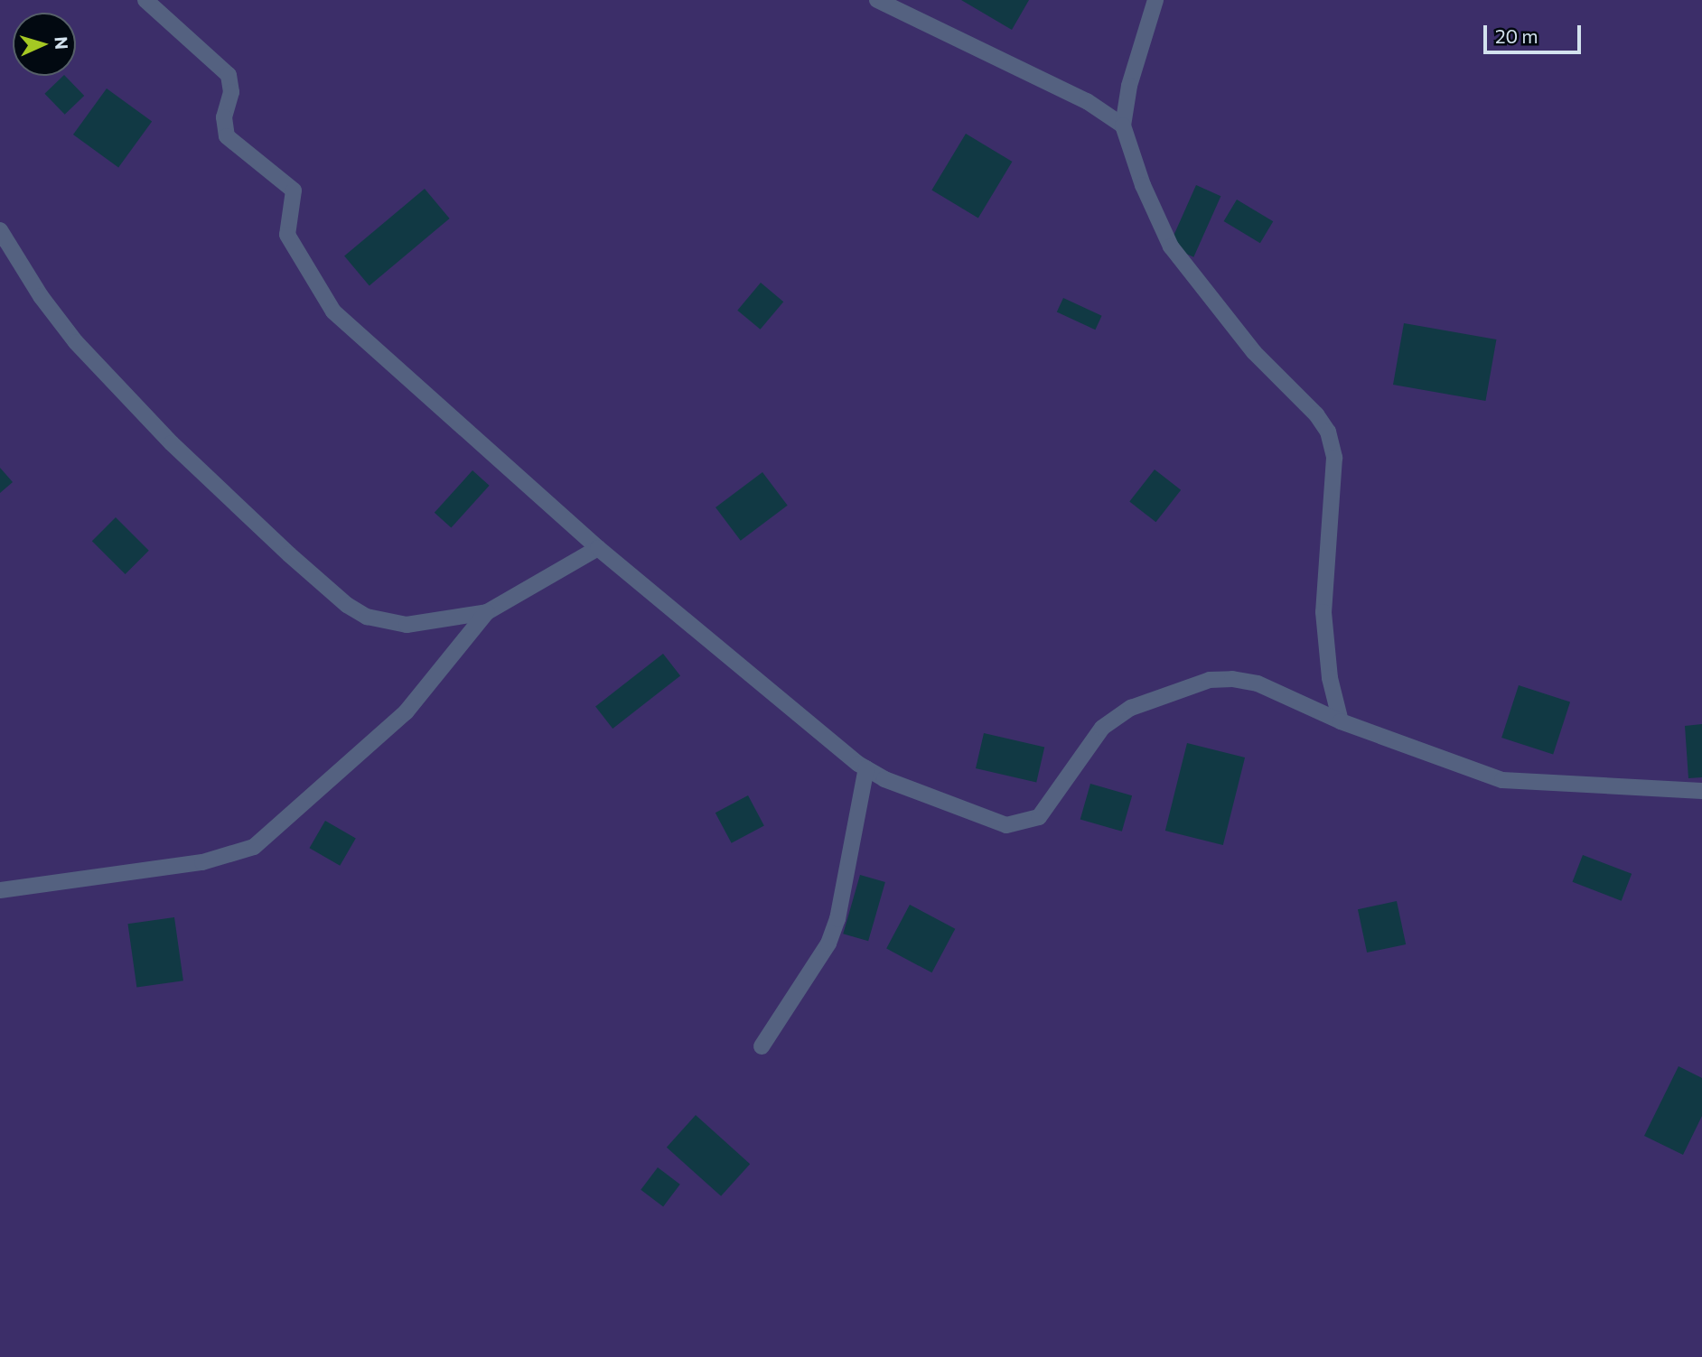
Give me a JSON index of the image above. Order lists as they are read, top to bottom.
{
  "scale_bar": "20 m",
  "north": "right"
}
